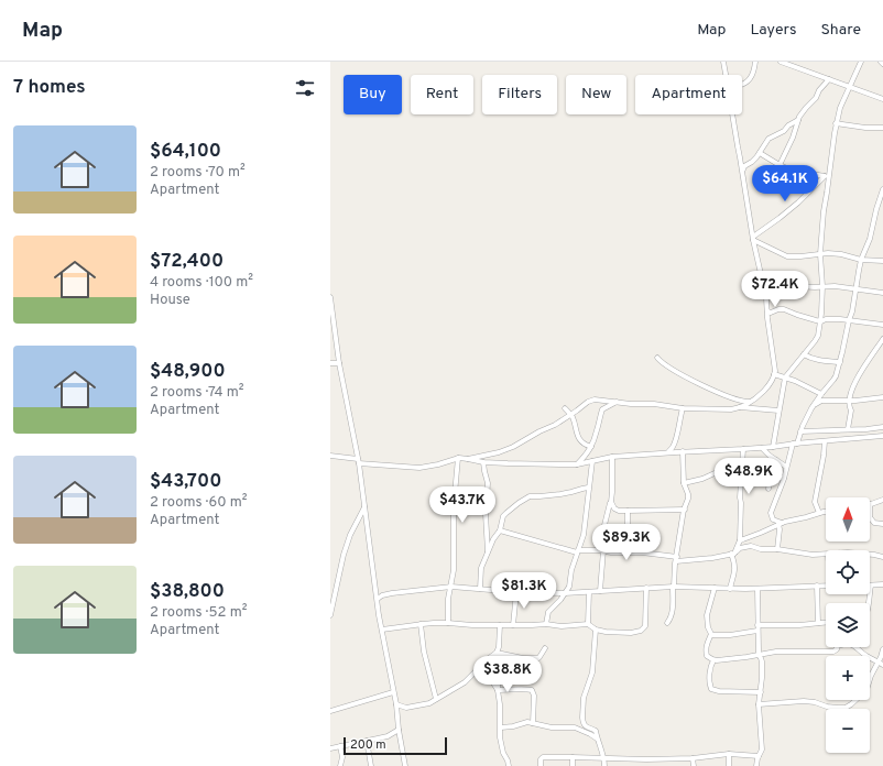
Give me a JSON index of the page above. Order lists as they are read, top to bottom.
{
  "scale_bar": "200 m",
  "north": "top",
  "page": {
    "header": "Map",
    "nav": ["Map", "Layers", "Share"],
    "heading": "7 homes",
    "chip": [
      "Buy",
      "Rent",
      "Filters",
      "New",
      "Apartment"
    ],
    "list": [
      {
        "name": "$64,100",
        "note": "2 rooms · 70 m² · Apartment"
      },
      {
        "name": "$72,400",
        "note": "4 rooms · 100 m² · House"
      },
      {
        "name": "$48,900",
        "note": "2 rooms · 74 m² · Apartment"
      },
      {
        "name": "$43,700",
        "note": "2 rooms · 60 m² · Apartment"
      },
      {
        "name": "$38,800",
        "note": "2 rooms · 52 m² · Apartment"
      }
    ],
    "price": [
      "$64.1K",
      "$72.4K",
      "$48.9K",
      "$43.7K",
      "$89.3K",
      "$81.3K",
      "$38.8K"
    ],
    "map_buttons": ["+", "−"],
    "scale": "200 m"
  }
}
